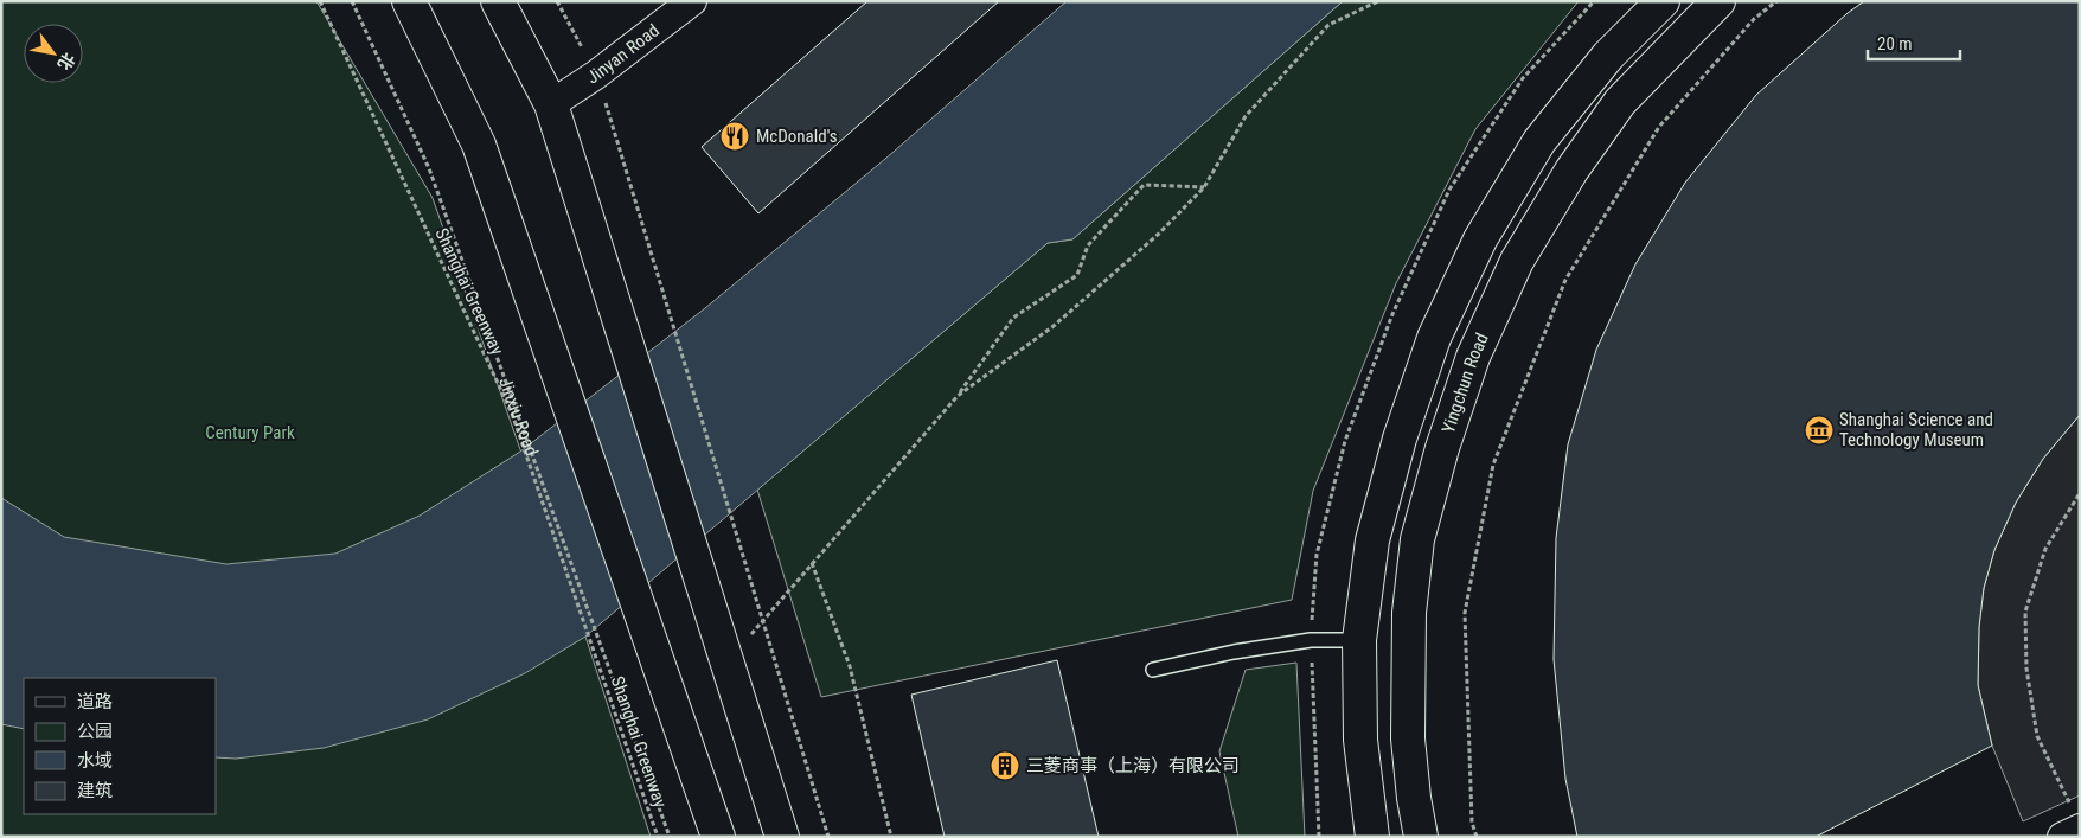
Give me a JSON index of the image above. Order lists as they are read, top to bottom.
{
  "streets": {
    "street": ["Jinyan Road", "Yingchun Road"],
    "path": ["Shanghai Greenway", "Jinxiu Road"]
  },
  "crossings": [
    ["Shanghai Greenway", "Jinxiu Road"]
  ],
  "parks": ["Century Park"],
  "places": {
    "restaurant": ["McDonald's"],
    "museum": ["Shanghai Science and Technology Museum"],
    "building": ["三菱商事（上海）有限公司"]
  },
  "legend": [
    "道路",
    "公园",
    "水域",
    "建筑"
  ],
  "scale_bar": "20 m",
  "north": "bottom right"
}
